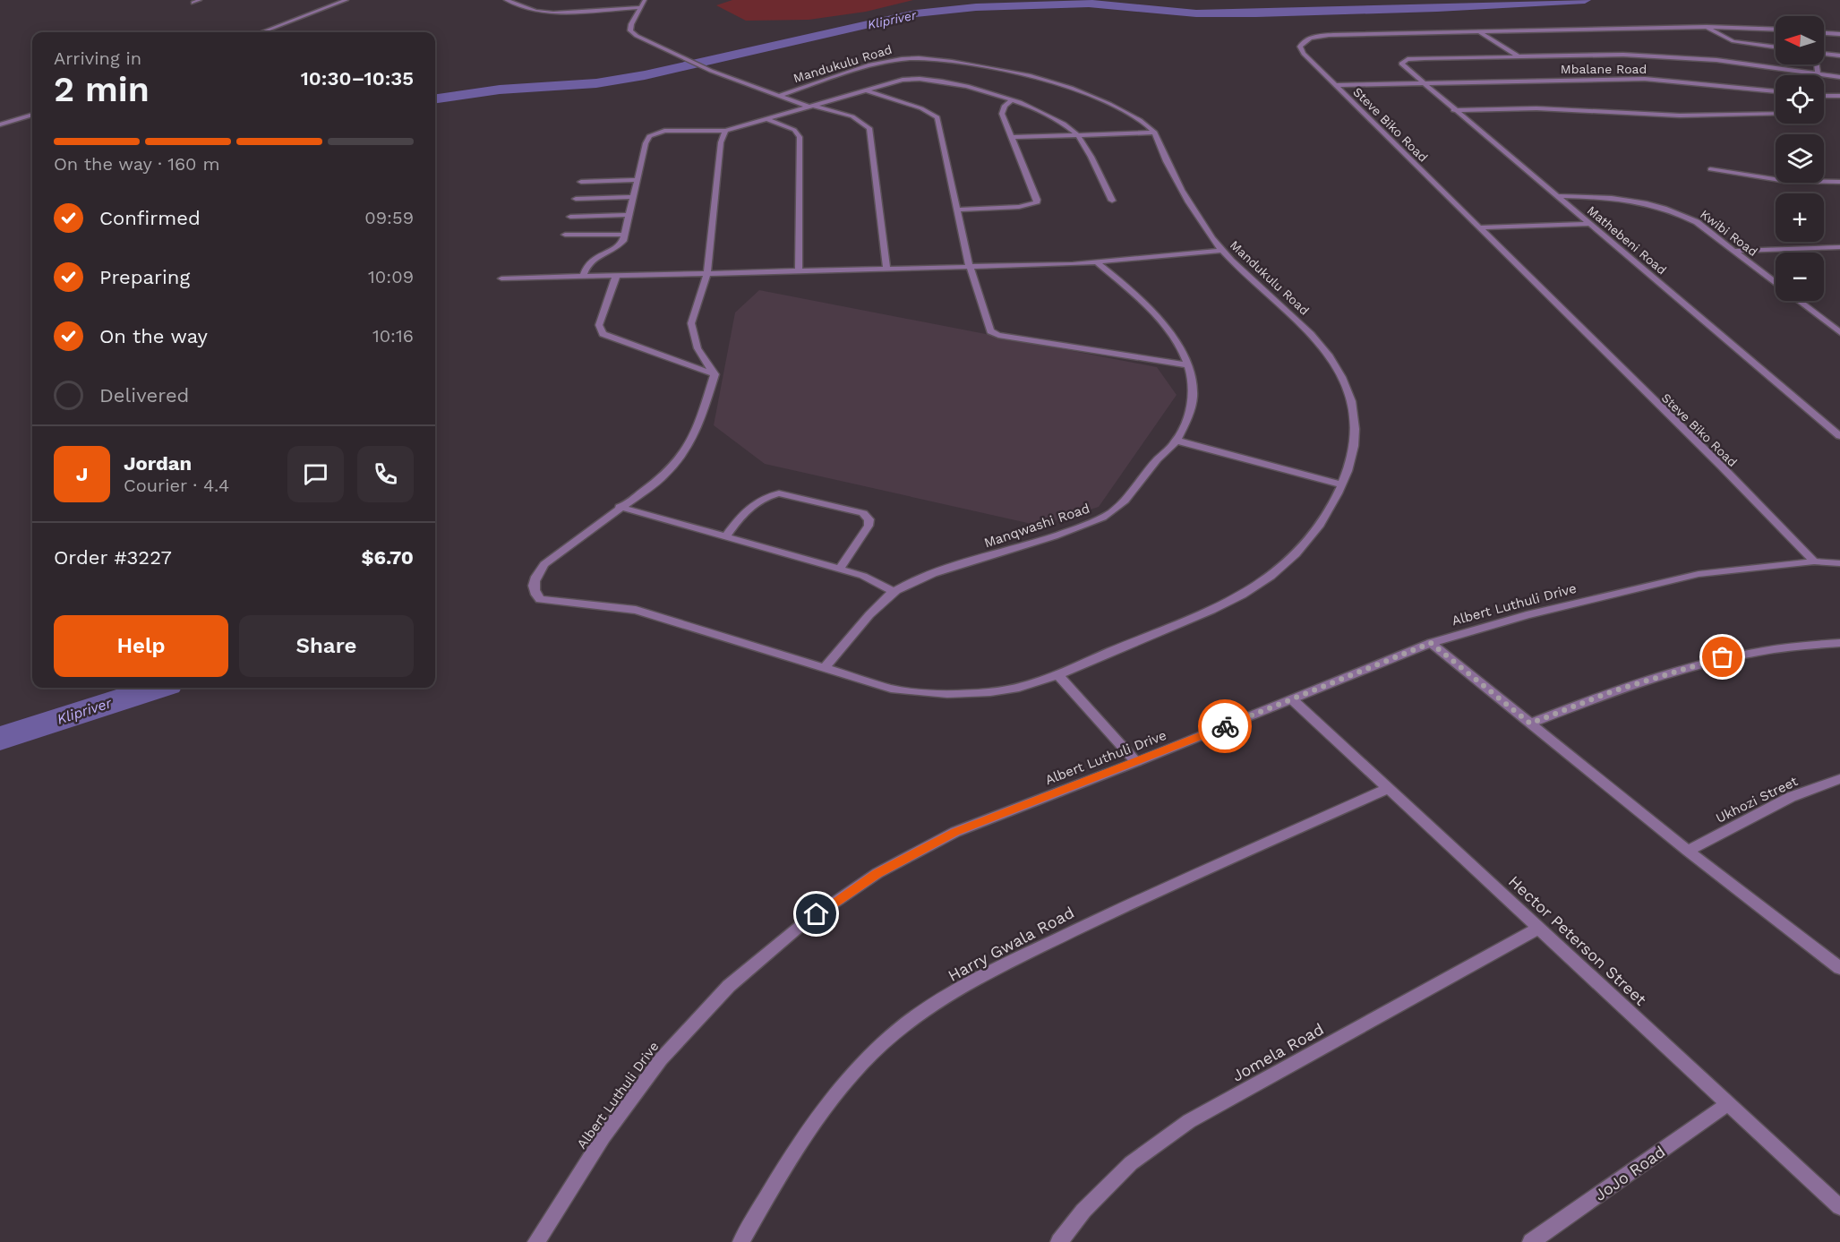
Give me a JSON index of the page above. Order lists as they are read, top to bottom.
{
  "streets": {
    "street": [
      "Mandukulu Road",
      "Mbalane Road",
      "Steve Biko Road",
      "Kwibi Road",
      "Mathebeni Road",
      "Manqwashi Road",
      "Albert Luthuli Drive",
      "Ukhozi Street",
      "Hector Peterson Street",
      "Harry Gwala Road",
      "Jomela Road",
      "JoJo Road"
    ]
  },
  "crossings": [
    ["Mandukulu Road", "Manqwashi Road"],
    ["Mbalane Road", "Steve Biko Road"],
    ["Mbalane Road", "Mathebeni Road"],
    ["Steve Biko Road", "Albert Luthuli Drive"],
    ["Kwibi Road", "Mathebeni Road"],
    ["Albert Luthuli Drive", "Hector Peterson Street"],
    ["Hector Peterson Street", "Harry Gwala Road"],
    ["Hector Peterson Street", "Jomela Road"],
    ["Hector Peterson Street", "JoJo Road"]
  ],
  "water": ["Klipriver"],
  "north": "left",
  "page": {
    "map_buttons": ["+", "−"],
    "heading": ["2 min", "Arriving in", "10:30–10:35"],
    "panel": [
      "Jordan",
      "Courier · 4.4",
      "Order #3227",
      "$6.70"
    ],
    "bar": "On the way · 160 m",
    "list": [
      ["Confirmed", "09:59"],
      ["Preparing", "10:09"],
      ["On the way", "10:16"],
      "Delivered"
    ],
    "round": "J",
    "buttons": ["Help", "Share"]
  }
}
